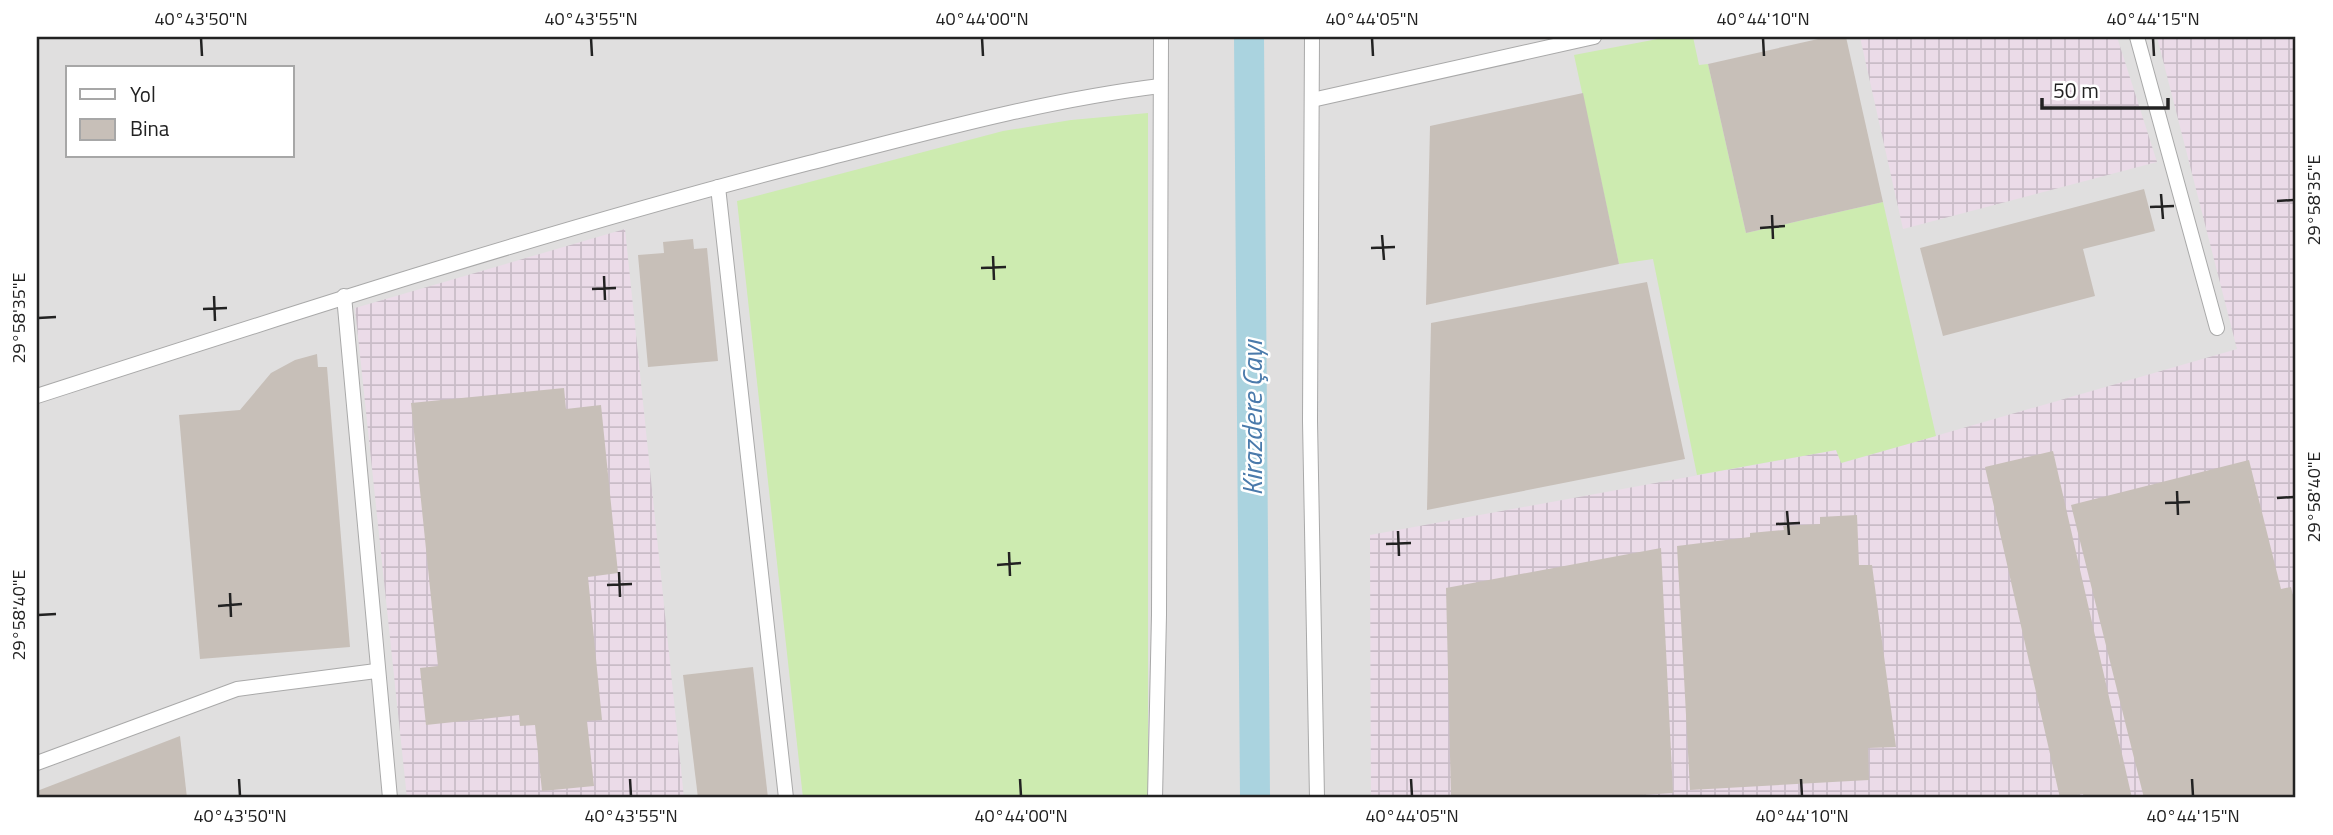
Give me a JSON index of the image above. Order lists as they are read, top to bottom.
{
  "water": ["Kirazdere Çayı"],
  "legend": ["Yol", "Bina"],
  "scale_bar": "50 m",
  "coordinates": [
    "40°43'50\"N",
    "40°43'55\"N",
    "40°44'00\"N",
    "40°44'05\"N",
    "40°44'10\"N",
    "40°44'15\"N",
    "29°58'35\"E",
    "29°58'40\"E"
  ]
}
